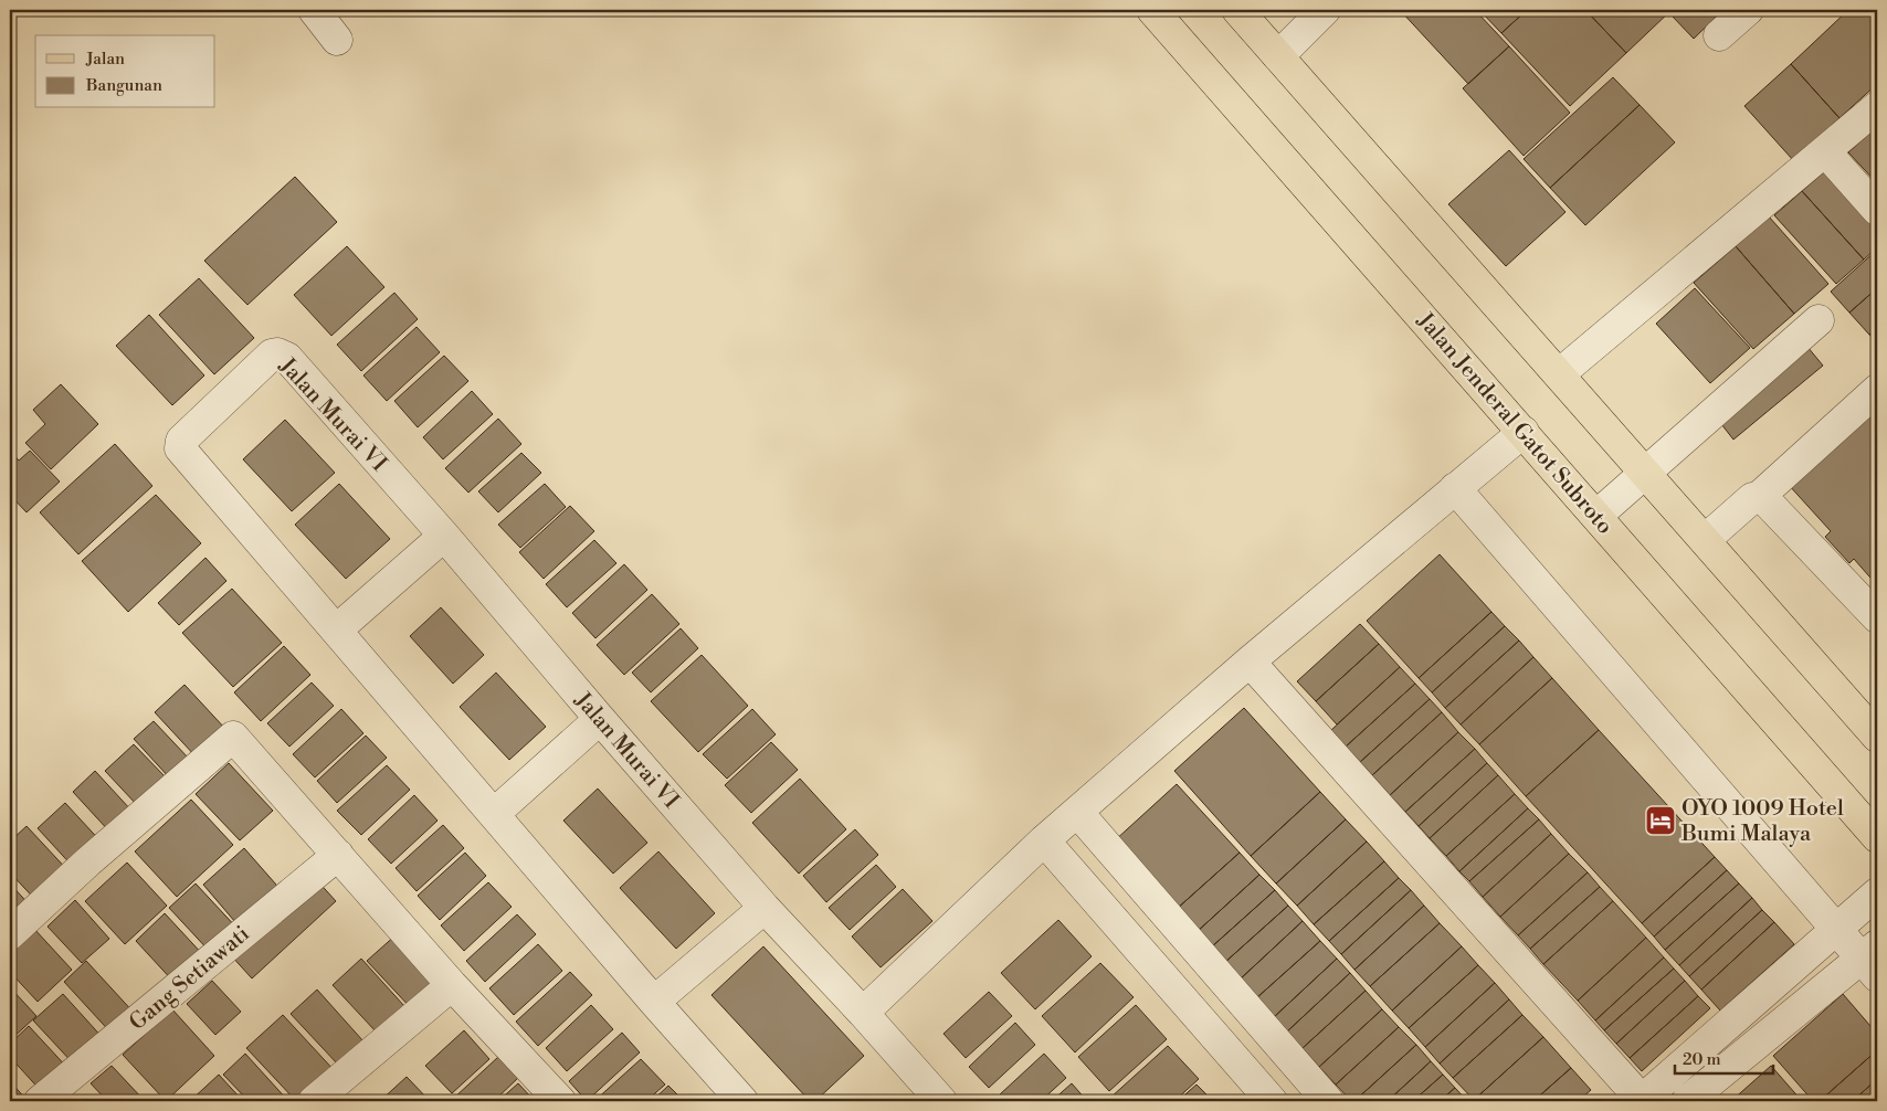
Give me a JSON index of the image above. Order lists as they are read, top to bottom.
{
  "streets": {
    "main road": ["Jalan Jenderal Gatot Subroto"],
    "street": ["Jalan Murai VI", "Gang Setiawati"]
  },
  "places": {
    "hotel": ["OYO 1009 Hotel Bumi Malaya"]
  },
  "legend": ["Jalan", "Bangunan"],
  "scale_bar": "20 m"
}
